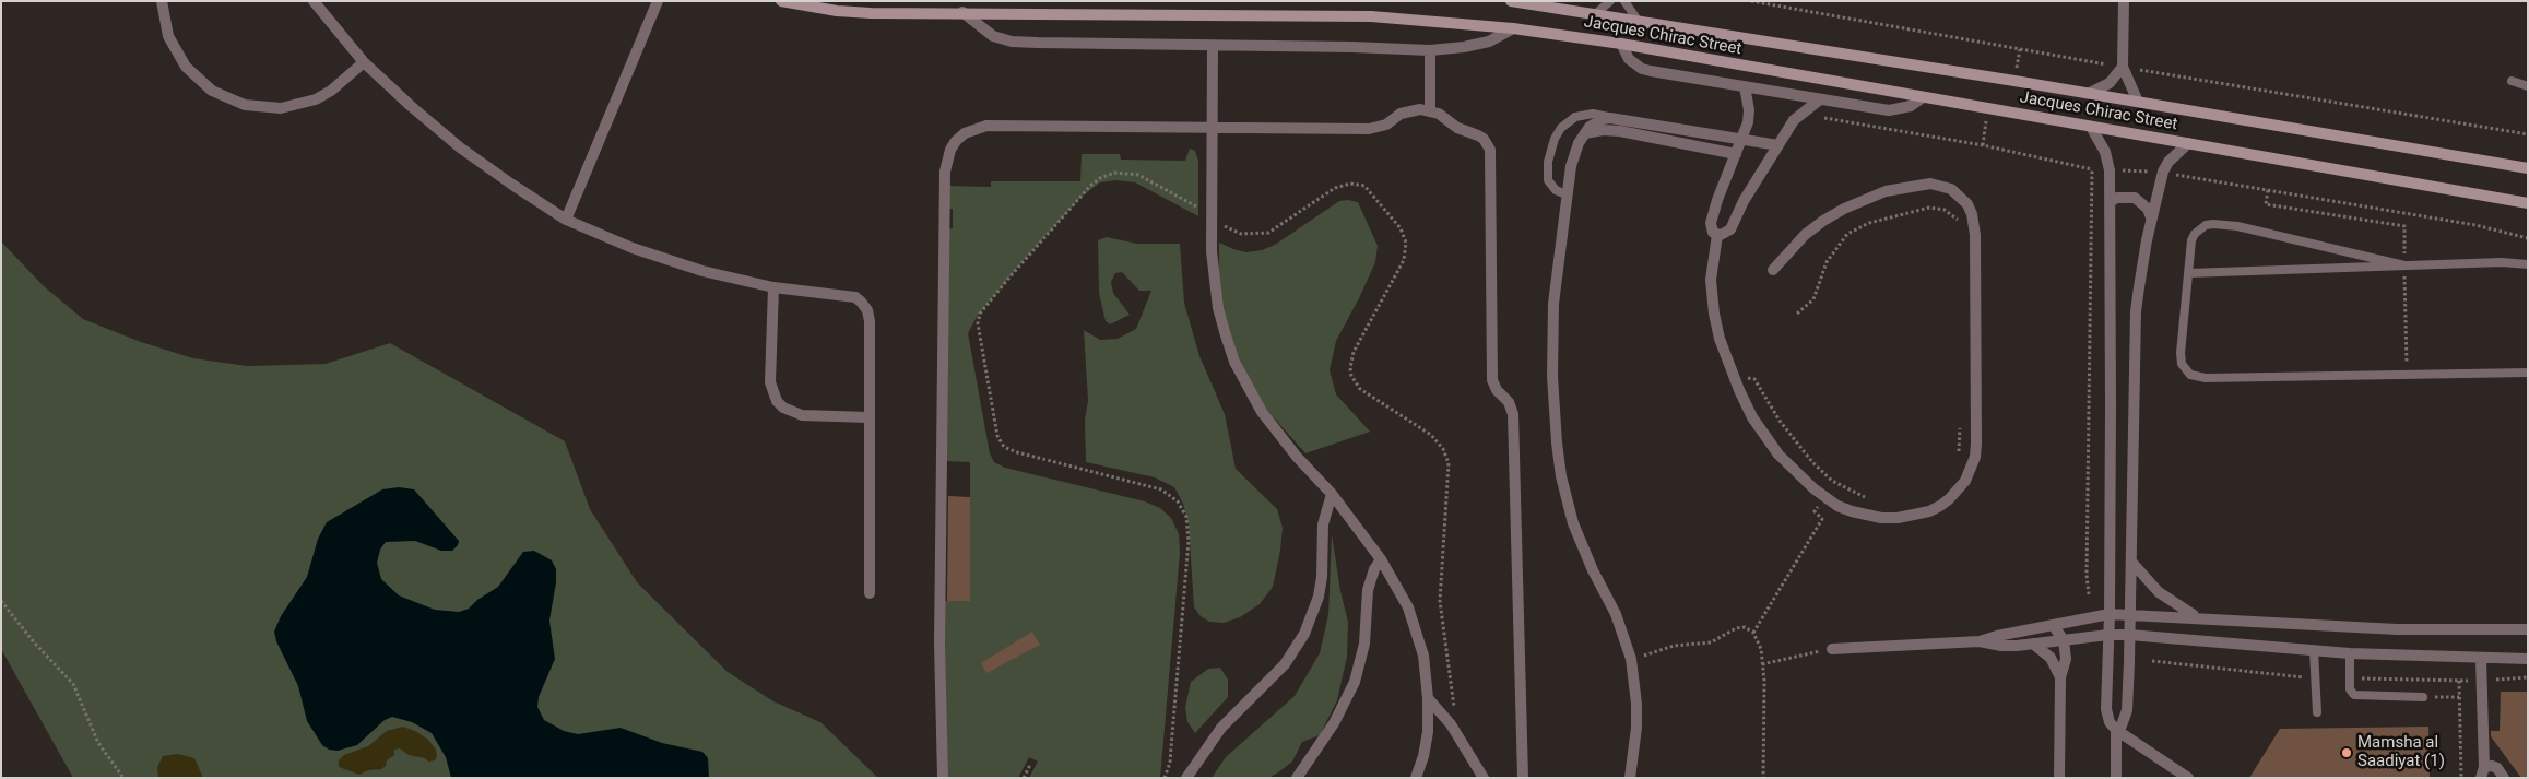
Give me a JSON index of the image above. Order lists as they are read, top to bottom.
{
  "streets": {
    "street": ["Jacques Chirac Street"]
  },
  "places": ["Mamsha al Saadiyat (1)"]
}
